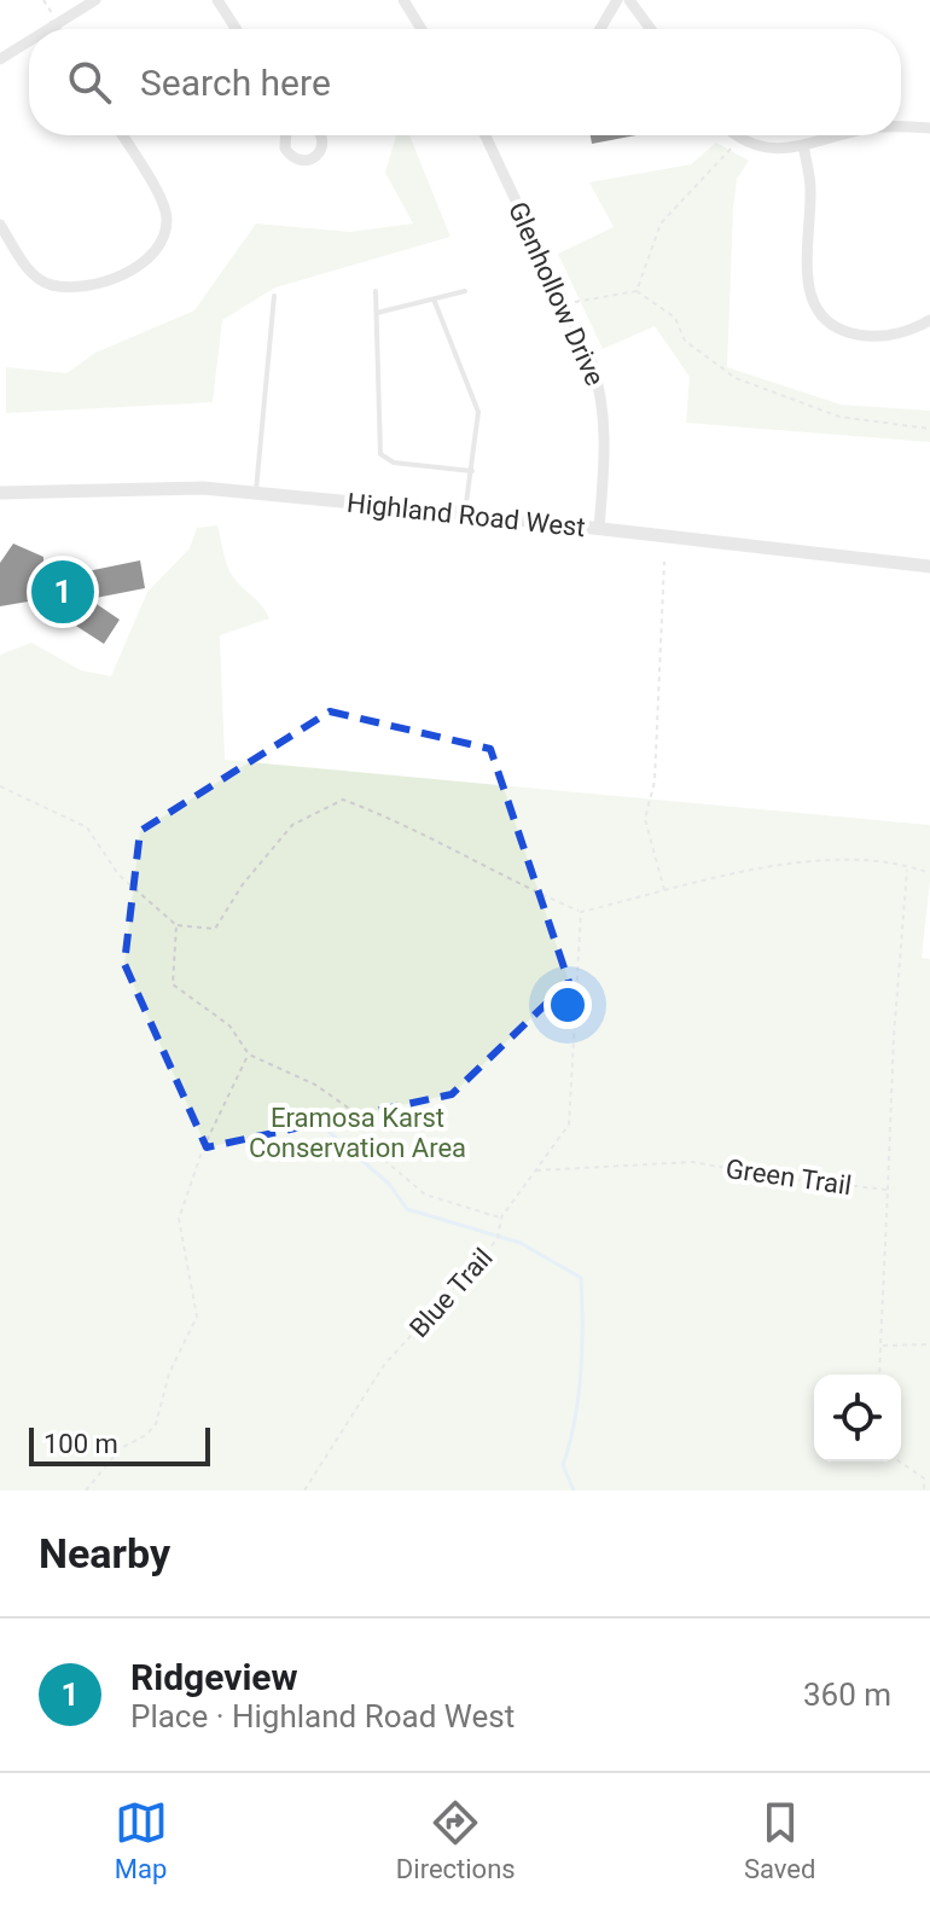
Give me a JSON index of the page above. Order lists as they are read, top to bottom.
{
  "streets": {
    "street": ["Glenhollow Drive", "Highland Road West"],
    "path": ["Green Trail", "Blue Trail"]
  },
  "crossings": [
    ["Glenhollow Drive", "Highland Road West"],
    ["Green Trail", "Blue Trail"]
  ],
  "parks": ["Eramosa Karst Conservation Area"],
  "scale_bar": "100 m",
  "page": {
    "search": "Search here",
    "pins": "1",
    "scale": "100 m",
    "heading": "Nearby",
    "list": [
      {
        "mark": "1",
        "name": "Ridgeview",
        "note": "Place · Highland Road West",
        "value": "360 m"
      }
    ],
    "nav": ["Map", "Directions", "Saved"]
  }
}
